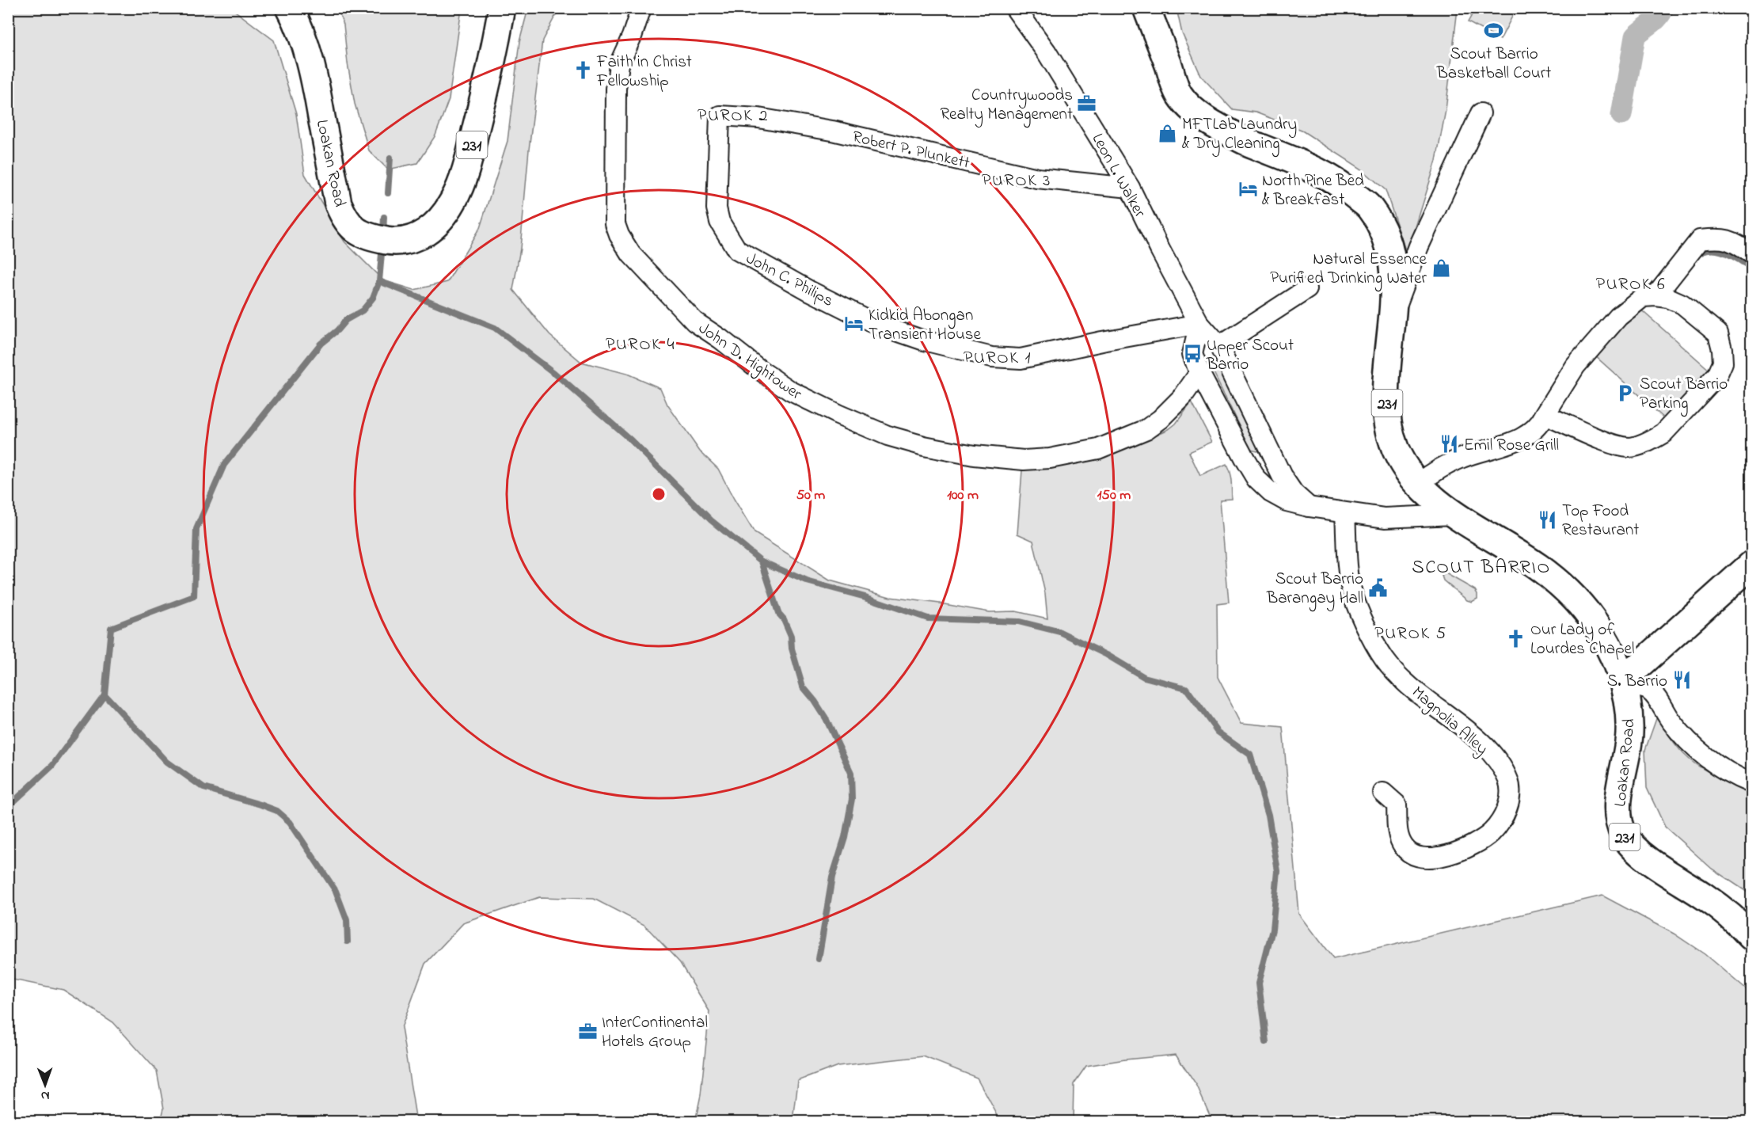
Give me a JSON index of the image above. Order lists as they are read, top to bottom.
{
  "streets": {
    "main road": ["231", "Loakan Road"],
    "street": [
      "Robert P. Plunkett",
      "Leon L. Walker",
      "John C. Philips",
      "John D. Hightower",
      "Magnolia Alley"
    ]
  },
  "crossings": [
    ["Robert P. Plunkett", "Leon L. Walker"],
    ["Robert P. Plunkett", "John C. Philips"],
    ["Leon L. Walker", "John C. Philips"]
  ],
  "districts": [
    "PUROK 2",
    "PUROK 3",
    "PUROK 6",
    "PUROK 4",
    "PUROK 1",
    "SCOUT BARRIO",
    "PUROK 5"
  ],
  "places": {
    "sports": ["Scout Barrio Basketball Court"],
    "church": ["Faith in Christ Fellowship", "Our Lady of Lourdes Chapel"],
    "office": ["Countrywoods Realty Management", "InterContinental Hotels Group"],
    "shop": ["MFTLab Laundry & Dry Cleaning", "Natural Essence Purified Drinking Water"],
    "hotel": ["North Pine Bed & Breakfast", "Kidkid Abongan Transient House"],
    "bus stop": ["Upper Scout Barrio"],
    "parking": ["Scout Barrio Parking"],
    "restaurant": ["Emil Rose Grill", "Top Food Restaurant", "S. Barrio"],
    "public building": ["Scout Barrio Barangay Hall"]
  },
  "north": "bottom",
  "rings": ["50 m", "100 m", "150 m"]
}
